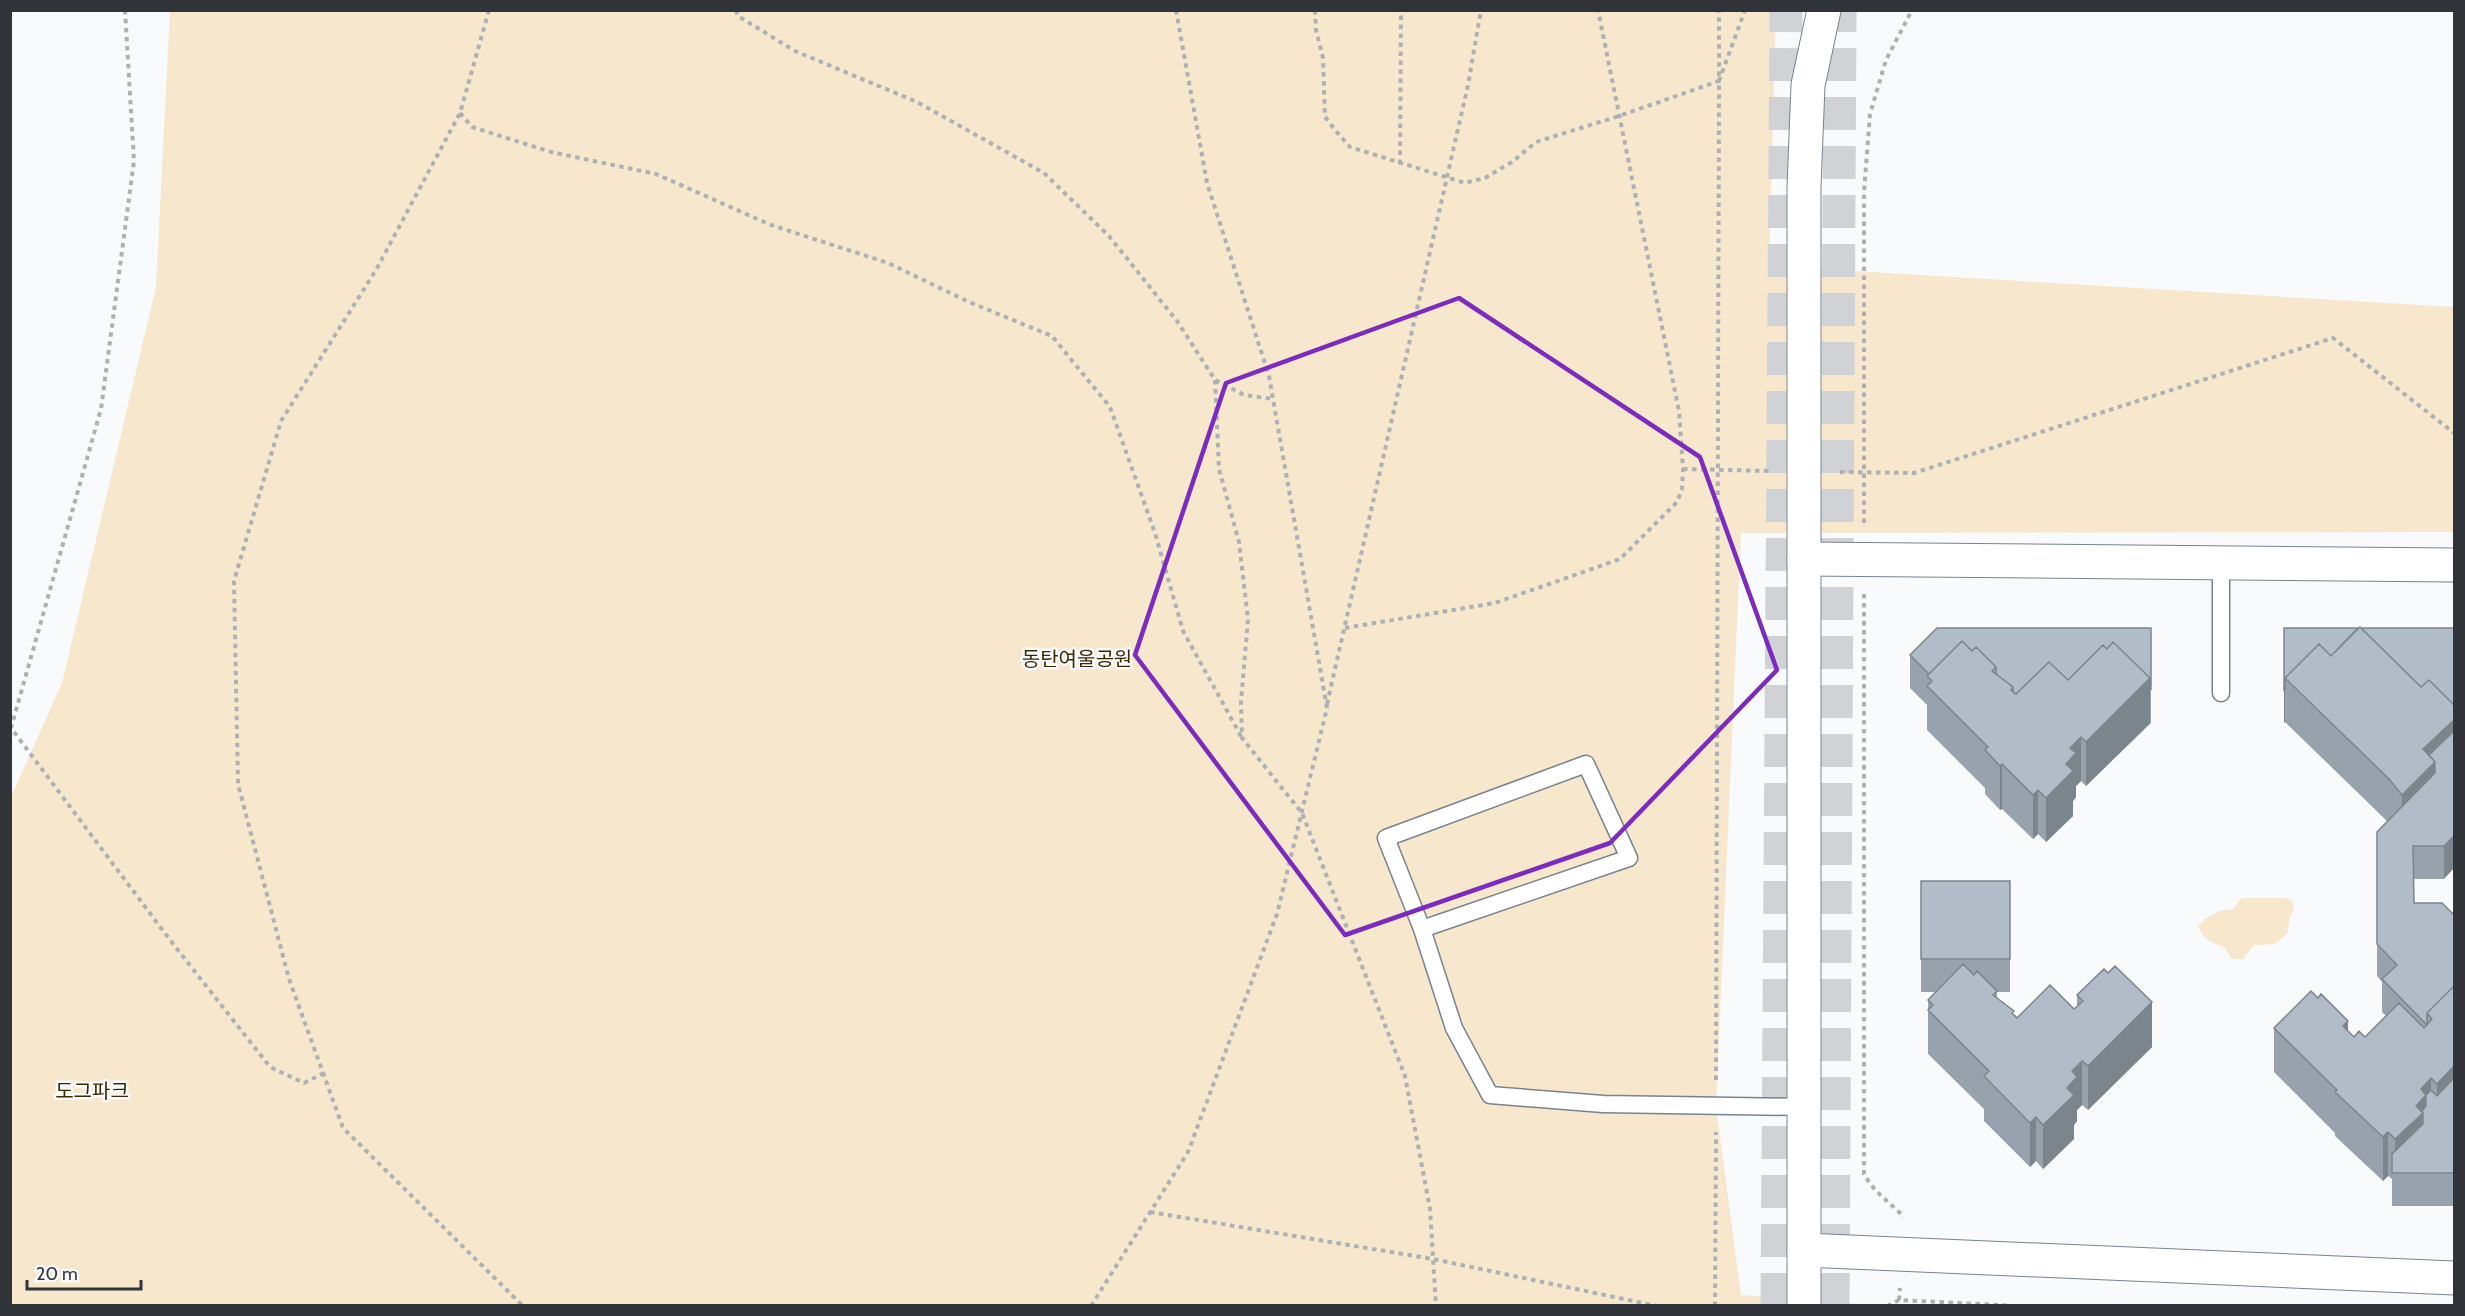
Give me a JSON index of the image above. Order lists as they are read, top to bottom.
{
  "parks": ["동탄여울공원", "도그파크"],
  "scale_bar": "20 m"
}
